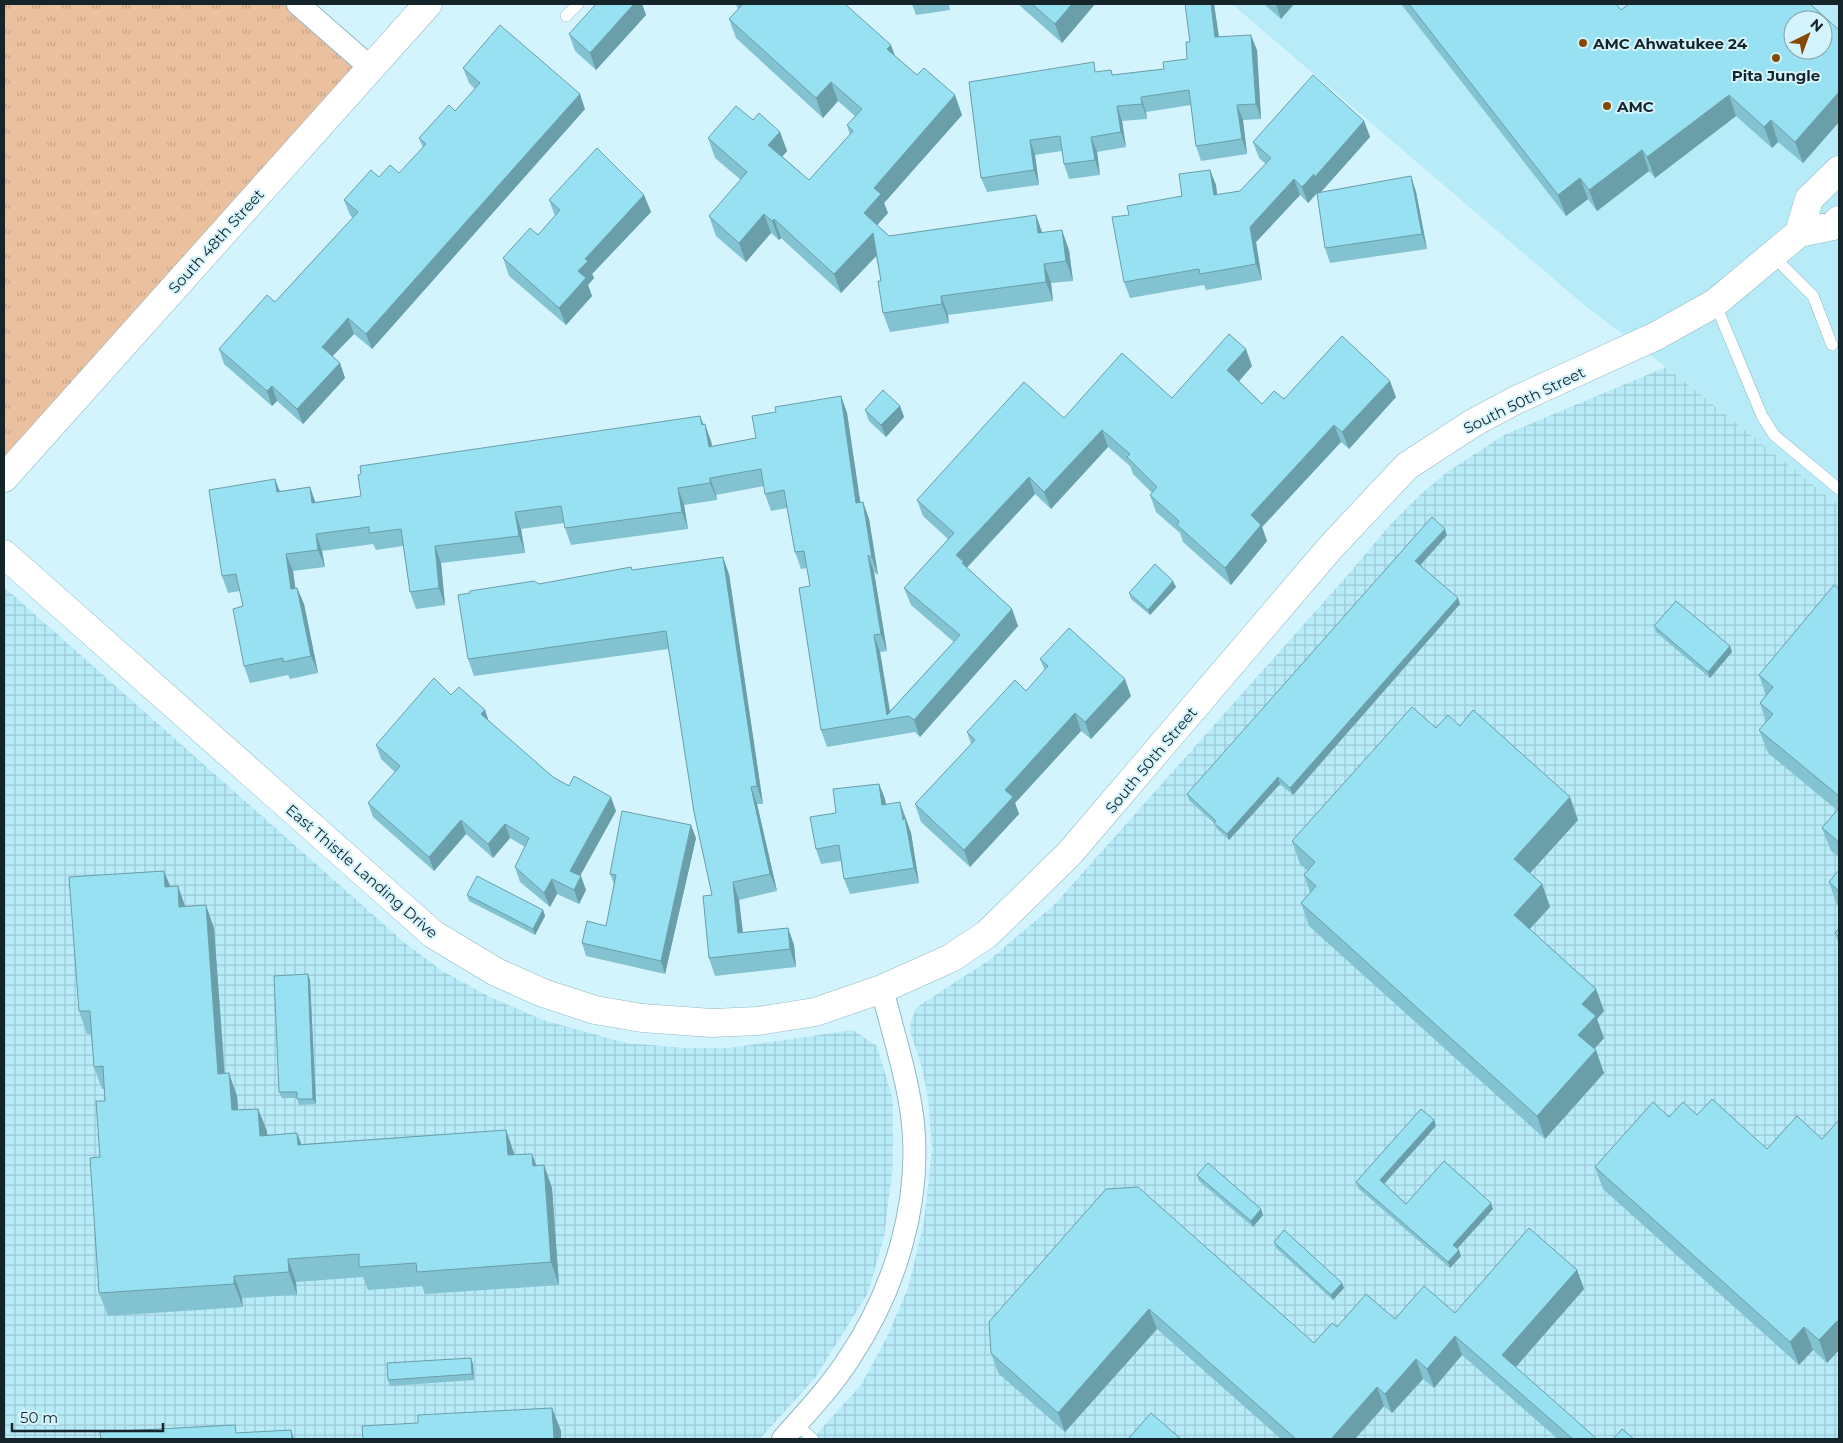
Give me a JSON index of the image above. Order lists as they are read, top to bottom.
{
  "streets": {
    "street": ["South 48th Street", "South 50th Street", "East Thistle Landing Drive"]
  },
  "crossings": [
    ["South 50th Street", "East Thistle Landing Drive"]
  ],
  "places": ["AMC Ahwatukee 24", "Pita Jungle", "AMC"],
  "scale_bar": "50 m",
  "north": "top right"
}
